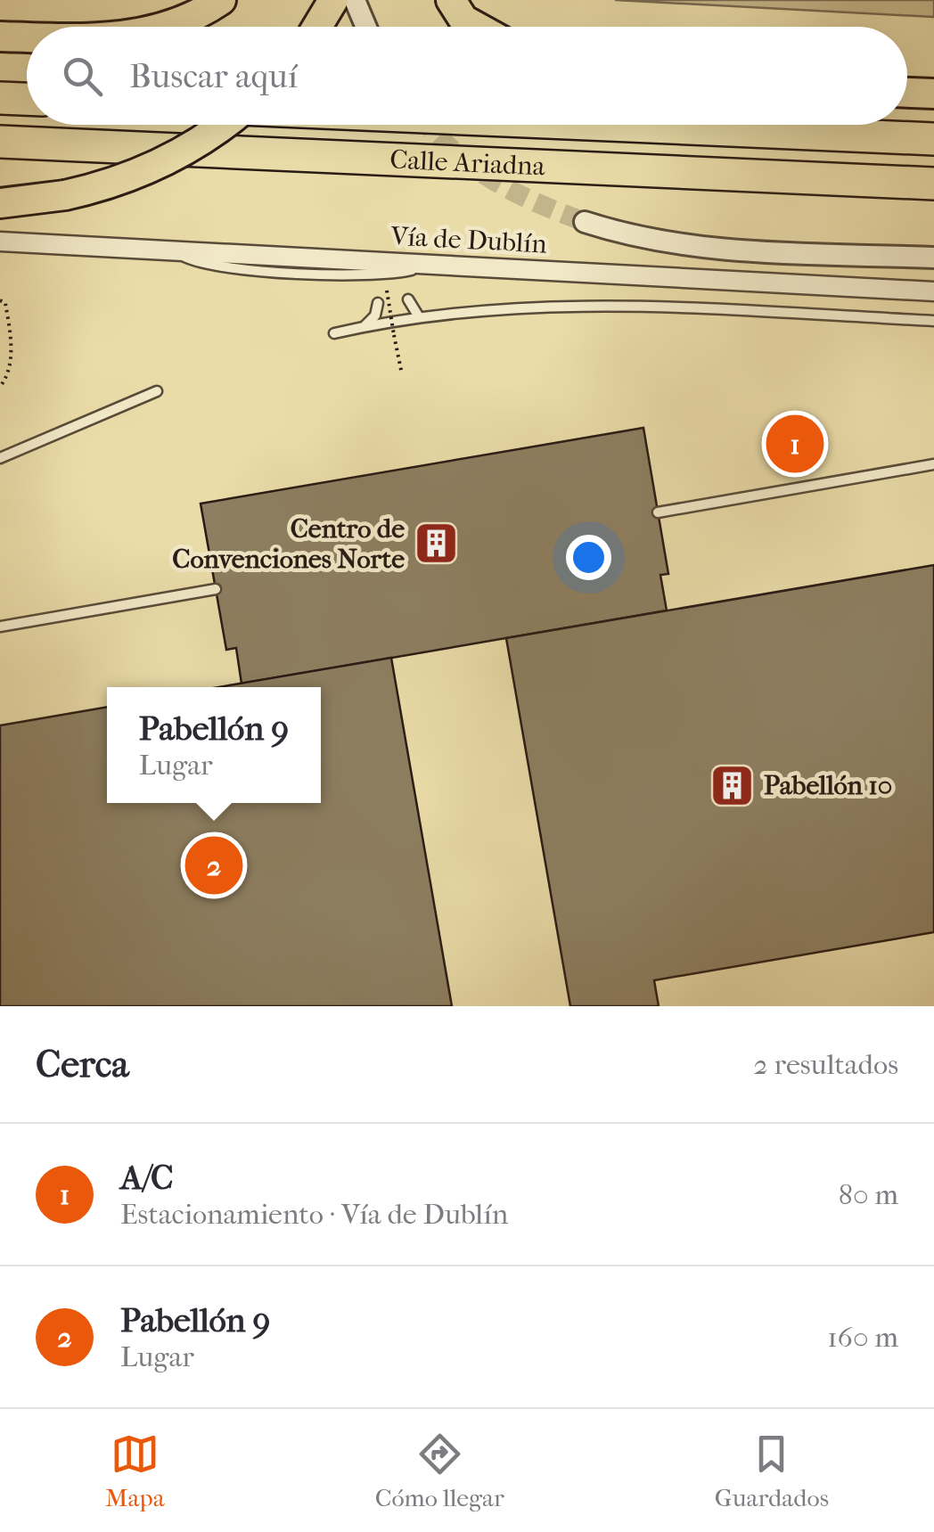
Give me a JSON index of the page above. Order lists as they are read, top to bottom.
{
  "streets": {
    "highway": ["Calle Ariadna"],
    "street": ["Vía de Dublín"]
  },
  "places": {
    "building": ["Centro de Convenciones Norte", "Pabellón 10"]
  },
  "page": {
    "search": "Buscar aquí",
    "pins": ["1", "2"],
    "popup": ["Pabellón 9", "Lugar"],
    "heading": ["Cerca", "2 resultados"],
    "list": [
      {
        "mark": "1",
        "name": "A/C",
        "note": "Estacionamiento · Vía de Dublín",
        "value": "80 m"
      },
      {
        "mark": "2",
        "name": "Pabellón 9",
        "note": "Lugar",
        "value": "160 m"
      }
    ],
    "nav": ["Mapa", "Cómo llegar", "Guardados"]
  }
}
